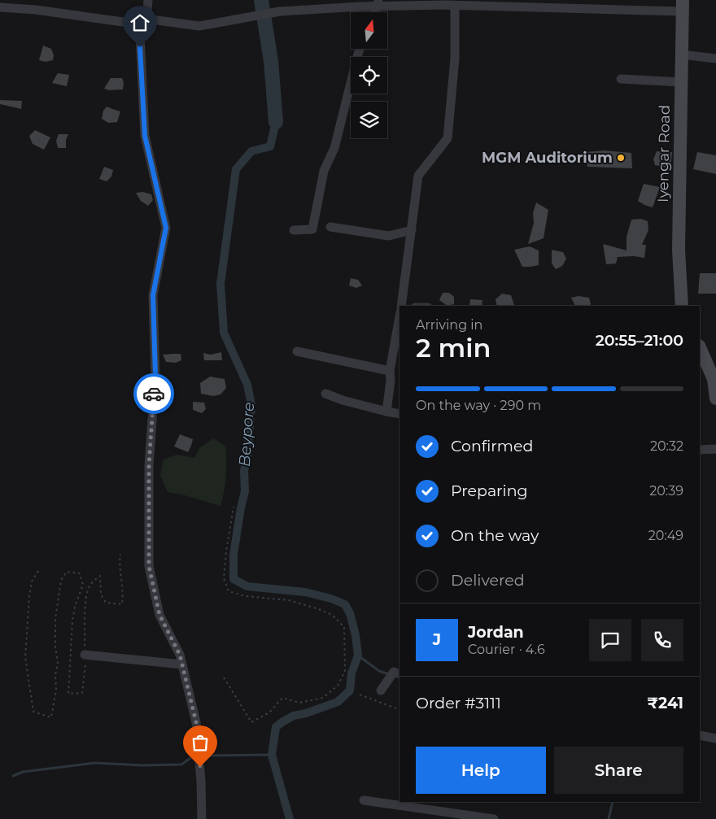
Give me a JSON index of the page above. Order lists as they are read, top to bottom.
{
  "streets": {
    "main road": ["Iyengar Road"]
  },
  "water": ["Beypore"],
  "places": ["MGM Auditorium"],
  "north": "top",
  "page": {
    "heading": ["2 min", "Arriving in", "20:55–21:00"],
    "panel": [
      "Jordan",
      "Courier · 4.6",
      "Order #3111",
      "₹241"
    ],
    "bar": "On the way · 290 m",
    "list": [
      ["Confirmed", "20:32"],
      ["Preparing", "20:39"],
      ["On the way", "20:49"],
      "Delivered"
    ],
    "round": "J",
    "buttons": ["Help", "Share"]
  }
}
